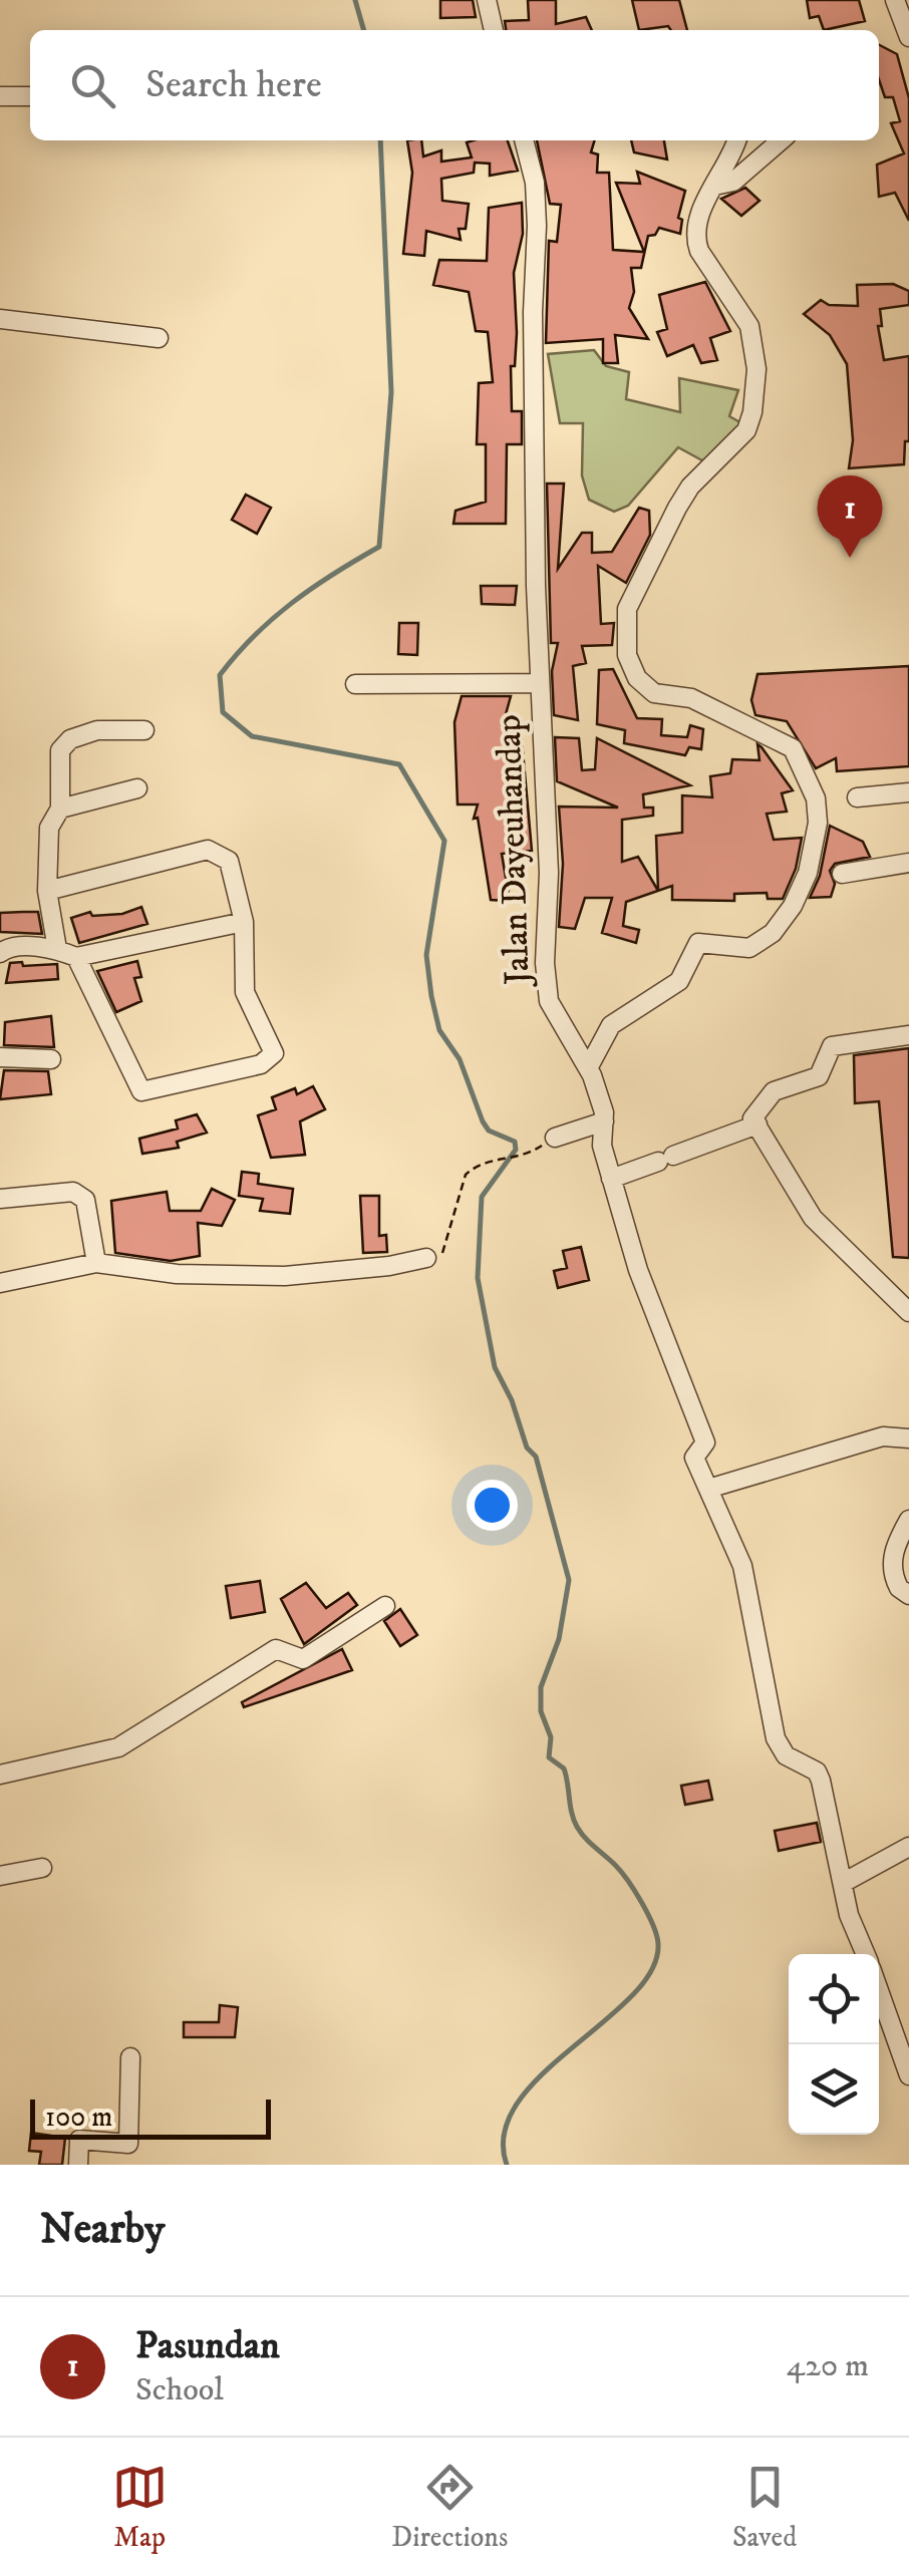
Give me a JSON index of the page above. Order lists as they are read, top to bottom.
{
  "streets": {
    "street": ["Jalan Dayeuhandap"]
  },
  "scale_bar": "100 m",
  "page": {
    "search": "Search here",
    "pins": "1",
    "scale": "100 m",
    "heading": "Nearby",
    "list": [
      {
        "mark": "1",
        "name": "Pasundan",
        "note": "School",
        "value": "420 m"
      }
    ],
    "nav": ["Map", "Directions", "Saved"]
  }
}
